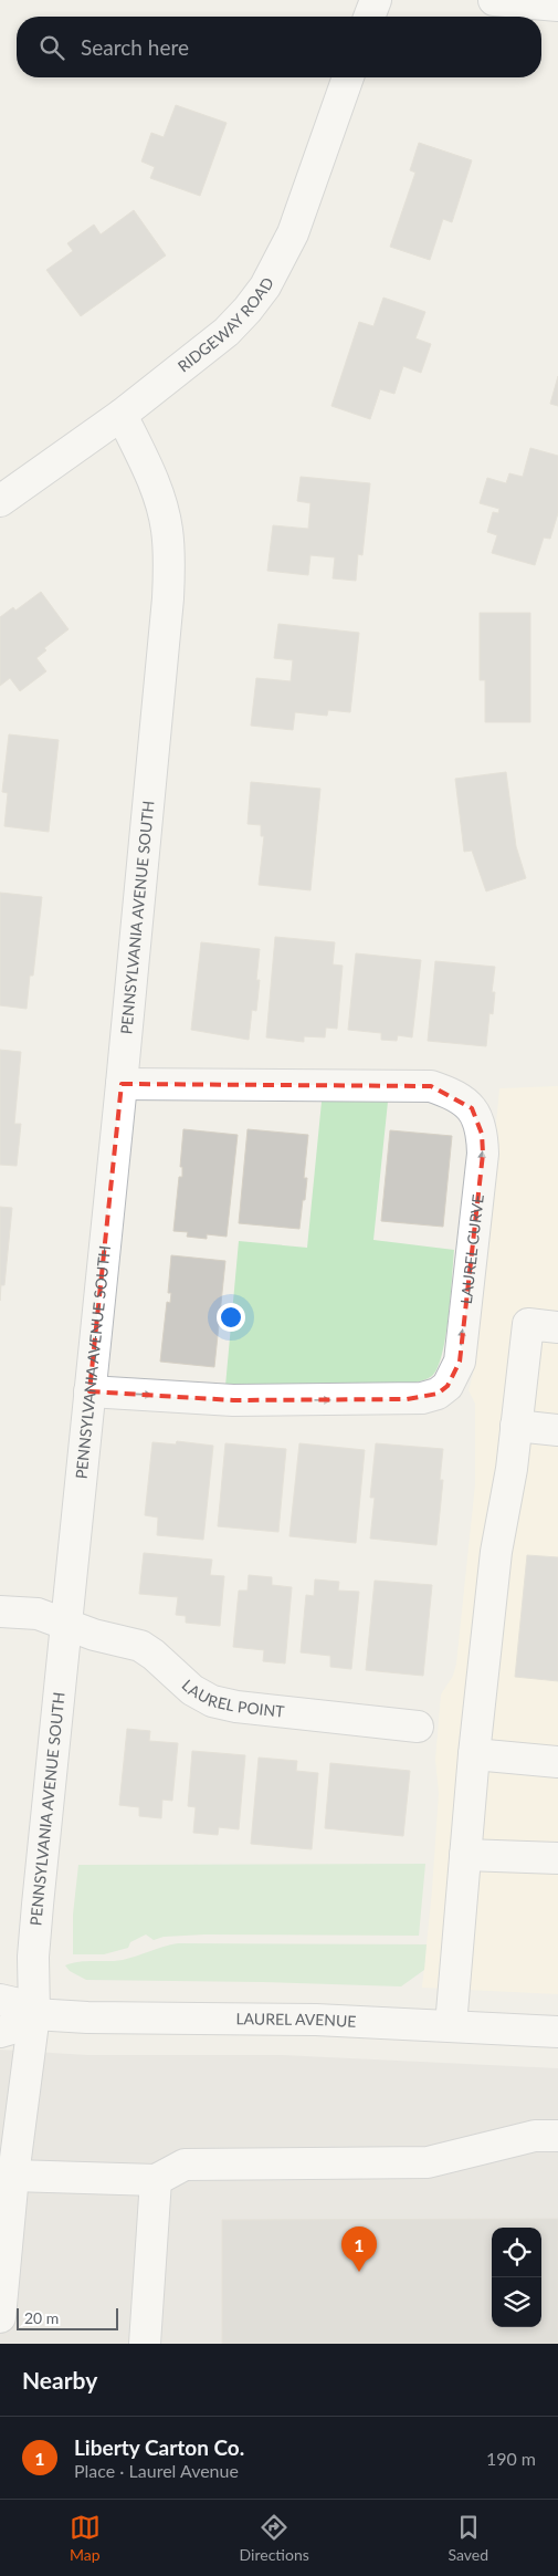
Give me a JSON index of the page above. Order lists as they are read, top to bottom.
{
  "streets": {
    "street": [
      "RIDGEWAY ROAD",
      "PENNSYLVANIA AVENUE SOUTH",
      "LAUREL CURVE",
      "LAUREL POINT",
      "LAUREL AVENUE"
    ]
  },
  "crossings": [
    ["RIDGEWAY ROAD", "PENNSYLVANIA AVENUE SOUTH"],
    ["PENNSYLVANIA AVENUE SOUTH", "LAUREL CURVE"],
    ["PENNSYLVANIA AVENUE SOUTH", "LAUREL POINT"],
    ["PENNSYLVANIA AVENUE SOUTH", "LAUREL AVENUE"]
  ],
  "scale_bar": "20 m",
  "page": {
    "search": "Search here",
    "pins": "1",
    "scale": "20 m",
    "heading": "Nearby",
    "list": [
      {
        "mark": "1",
        "name": "Liberty Carton Co.",
        "note": "Place · Laurel Avenue",
        "value": "190 m"
      }
    ],
    "nav": ["Map", "Directions", "Saved"]
  }
}
